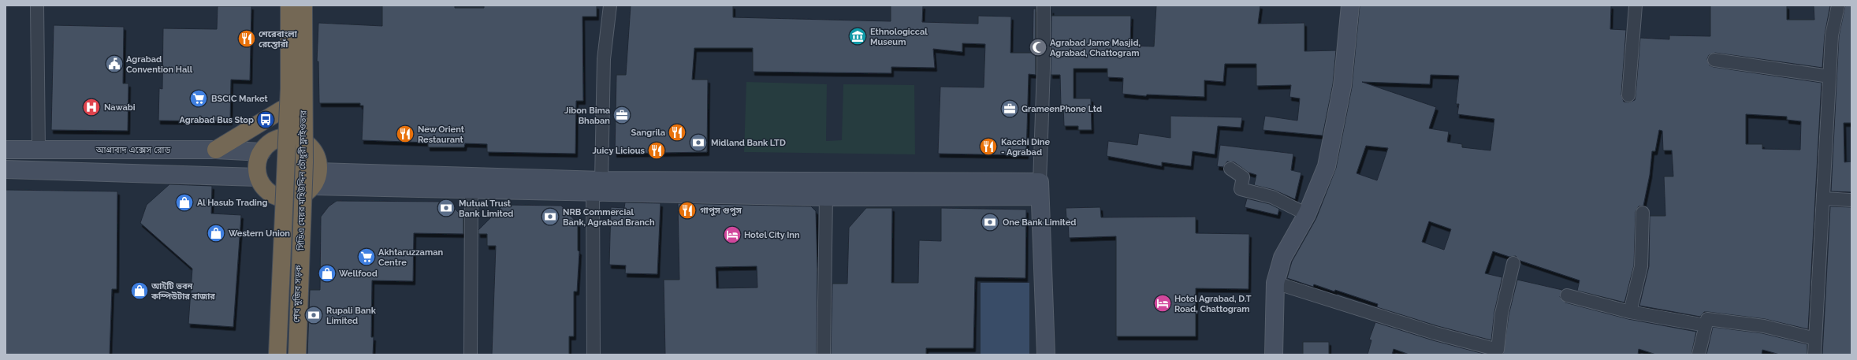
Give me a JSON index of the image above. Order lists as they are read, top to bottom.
{
  "streets": {
    "highway": ["সিডিএ মেয়র মহিউদ্দিন চৌধুরী ফ্লাইওভার", "শেখ মুজিব সড়ক"],
    "street": ["আগ্রাবাদ এক্সেস রোড"]
  },
  "crossings": [
    ["আগ্রাবাদ এক্সেস রোড", "শেখ মুজিব সড়ক"],
    ["সিডিএ মেয়র মহিউদ্দিন চৌধুরী ফ্লাইওভার", "শেখ মুজিব সড়ক"]
  ],
  "places": {
    "museum": ["Ethnologiccal Museum"],
    "restaurant": [
      "শেরেবাংলা রেস্তোরাঁ",
      "Sangrila",
      "New Orient Restaurant",
      "Kacchi Dine - Agrabad",
      "Juicy Licious",
      "গাপুস গুপুস"
    ],
    "mosque": ["Agrabad Jame Masjid, Agrabad, Chattogram"],
    "public building": ["Agrabad Convention Hall"],
    "supermarket": ["BSCIC Market", "Akhtaruzzaman Centre"],
    "hospital": ["Nawabi"],
    "office": ["GrameenPhone Ltd", "Jibon Bima Bhaban"],
    "bus stop": ["Agrabad Bus Stop"],
    "bank": [
      "Midland Bank LTD",
      "Mutual Trust Bank Limited",
      "NRB Commercial Bank, Agrabad Branch",
      "One Bank Limited",
      "Rupali Bank Limited"
    ],
    "shop": [
      "Al Hasub Trading",
      "Western Union",
      "Wellfood",
      "আইটি ভবন কম্পিউটার বাজার"
    ],
    "hotel": ["Hotel City Inn", "Hotel Agrabad, D.T Road, Chattogram"]
  }
}
